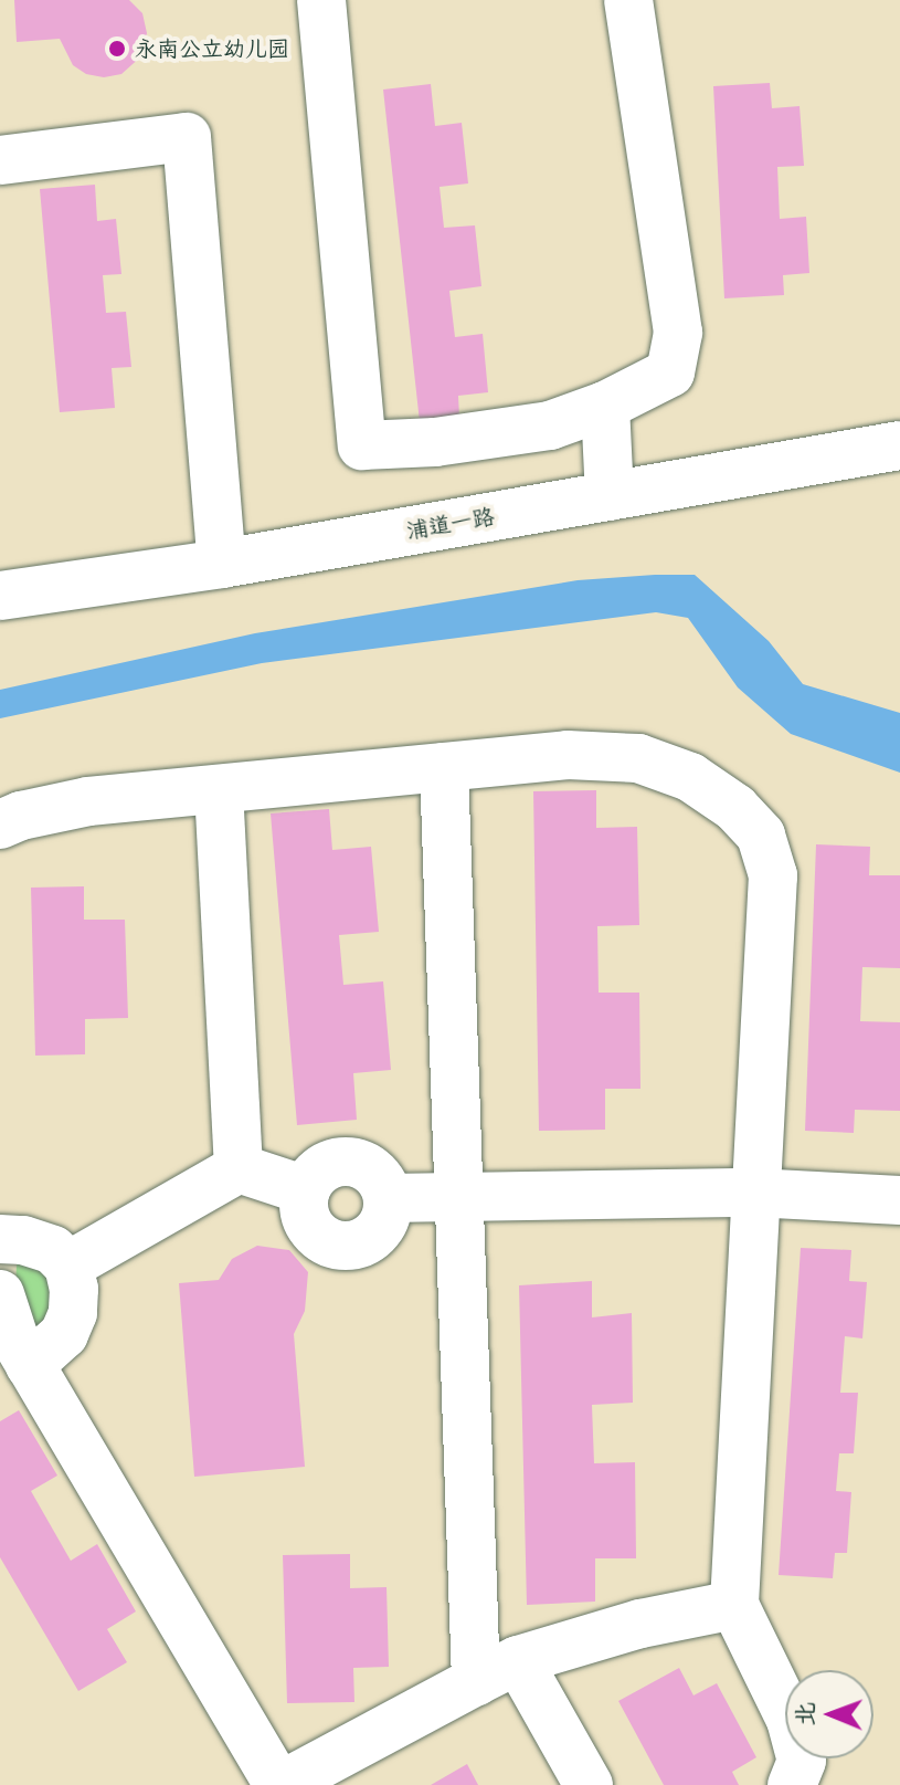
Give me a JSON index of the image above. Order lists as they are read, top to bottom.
{
  "streets": {
    "street": ["浦道一路"]
  },
  "places": ["永南公立幼儿园"],
  "north": "left"
}
